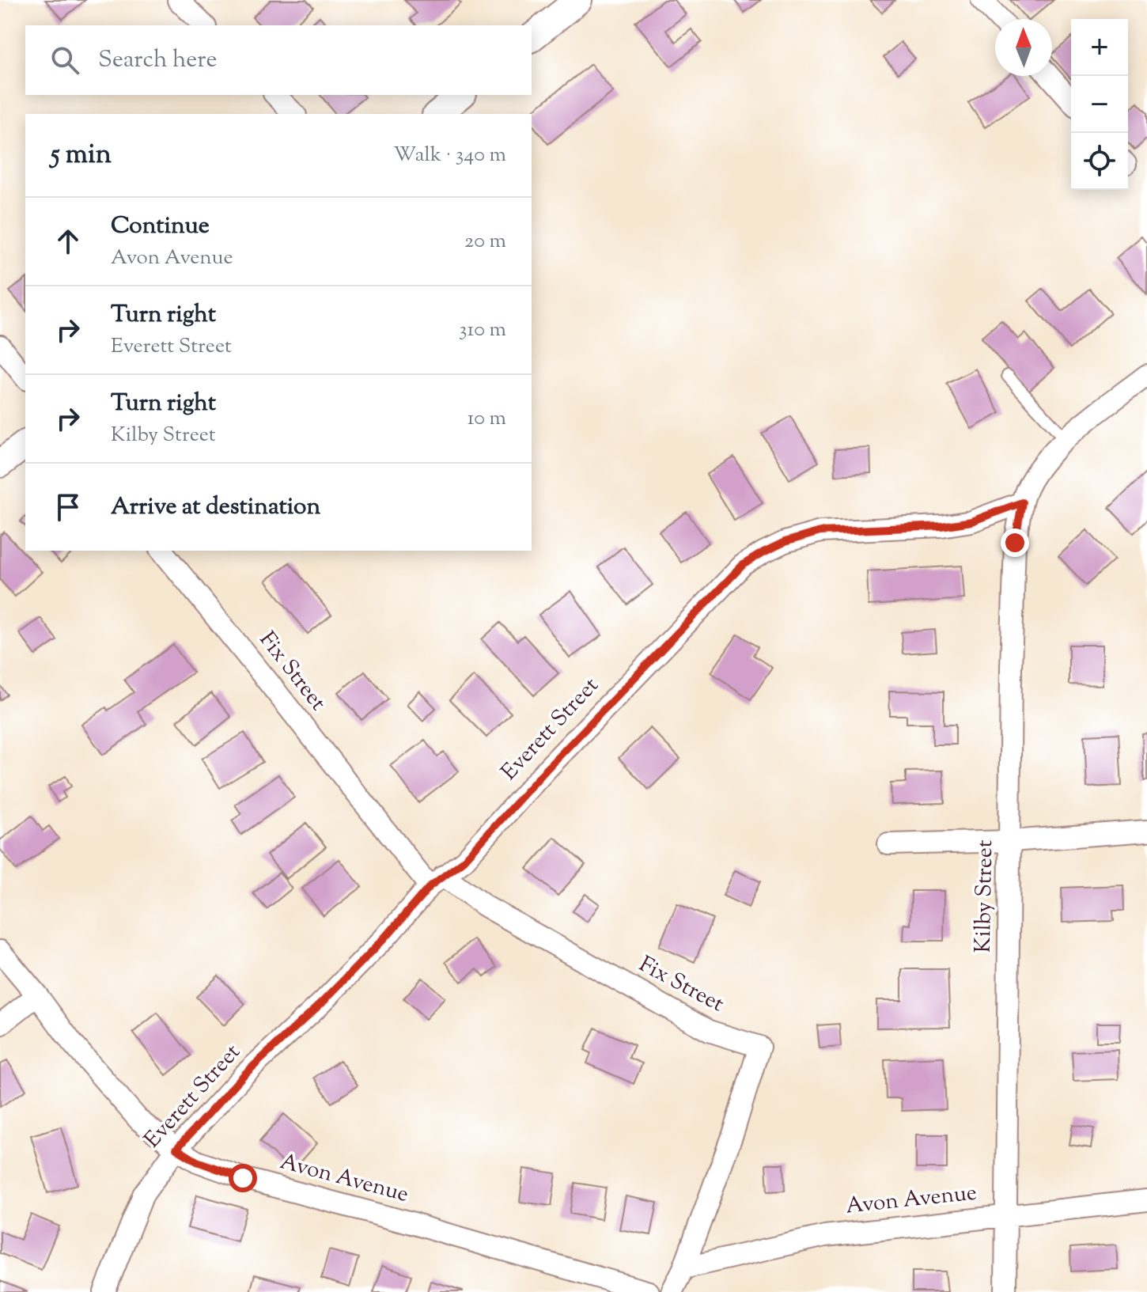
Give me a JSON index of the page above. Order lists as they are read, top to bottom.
{
  "streets": {
    "street": [
      "Fix Street",
      "Everett Street",
      "Kilby Street",
      "Avon Avenue"
    ]
  },
  "crossings": [
    ["Fix Street", "Everett Street"],
    ["Fix Street", "Avon Avenue"],
    ["Everett Street", "Kilby Street"],
    ["Everett Street", "Avon Avenue"],
    ["Kilby Street", "Avon Avenue"]
  ],
  "north": "top",
  "page": {
    "map_buttons": ["+", "−"],
    "search": "Search here",
    "heading": ["5 min", "Walk · 340 m"],
    "list": [
      ["Continue", "Avon Avenue", "20 m"],
      ["Turn right", "Everett Street", "310 m"],
      ["Turn right", "Kilby Street", "10 m"],
      "Arrive at destination"
    ]
  }
}
